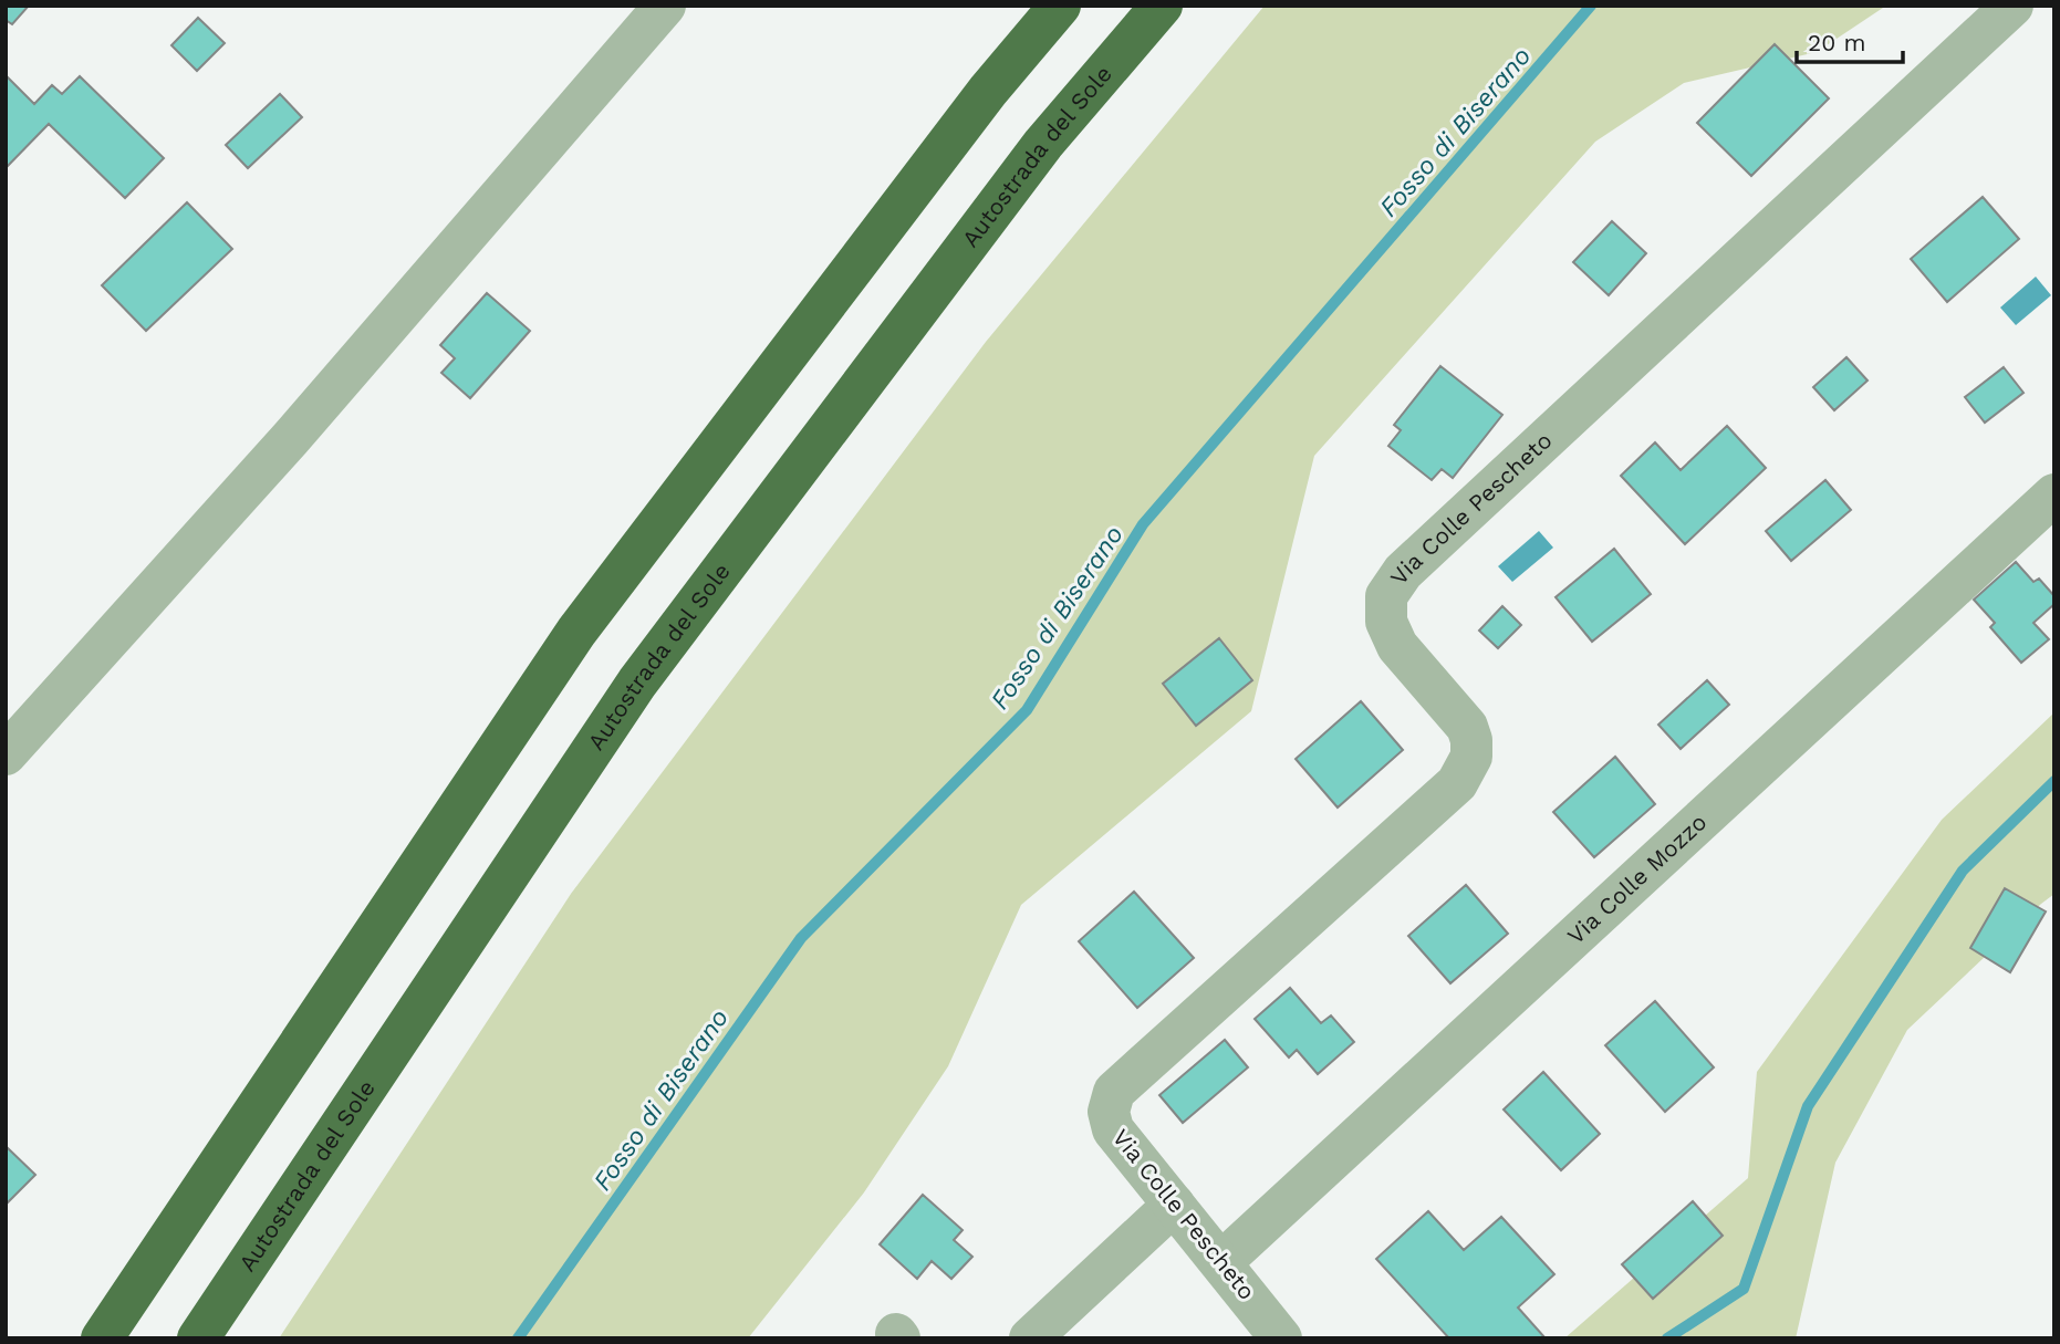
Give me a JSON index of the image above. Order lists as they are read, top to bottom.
{
  "streets": {
    "highway": ["Autostrada del Sole"],
    "street": ["Via Colle Pescheto", "Via Colle Mozzo"]
  },
  "crossings": [
    ["Via Colle Pescheto", "Via Colle Mozzo"]
  ],
  "water": ["Fosso di Biserano"],
  "scale_bar": "20 m"
}
